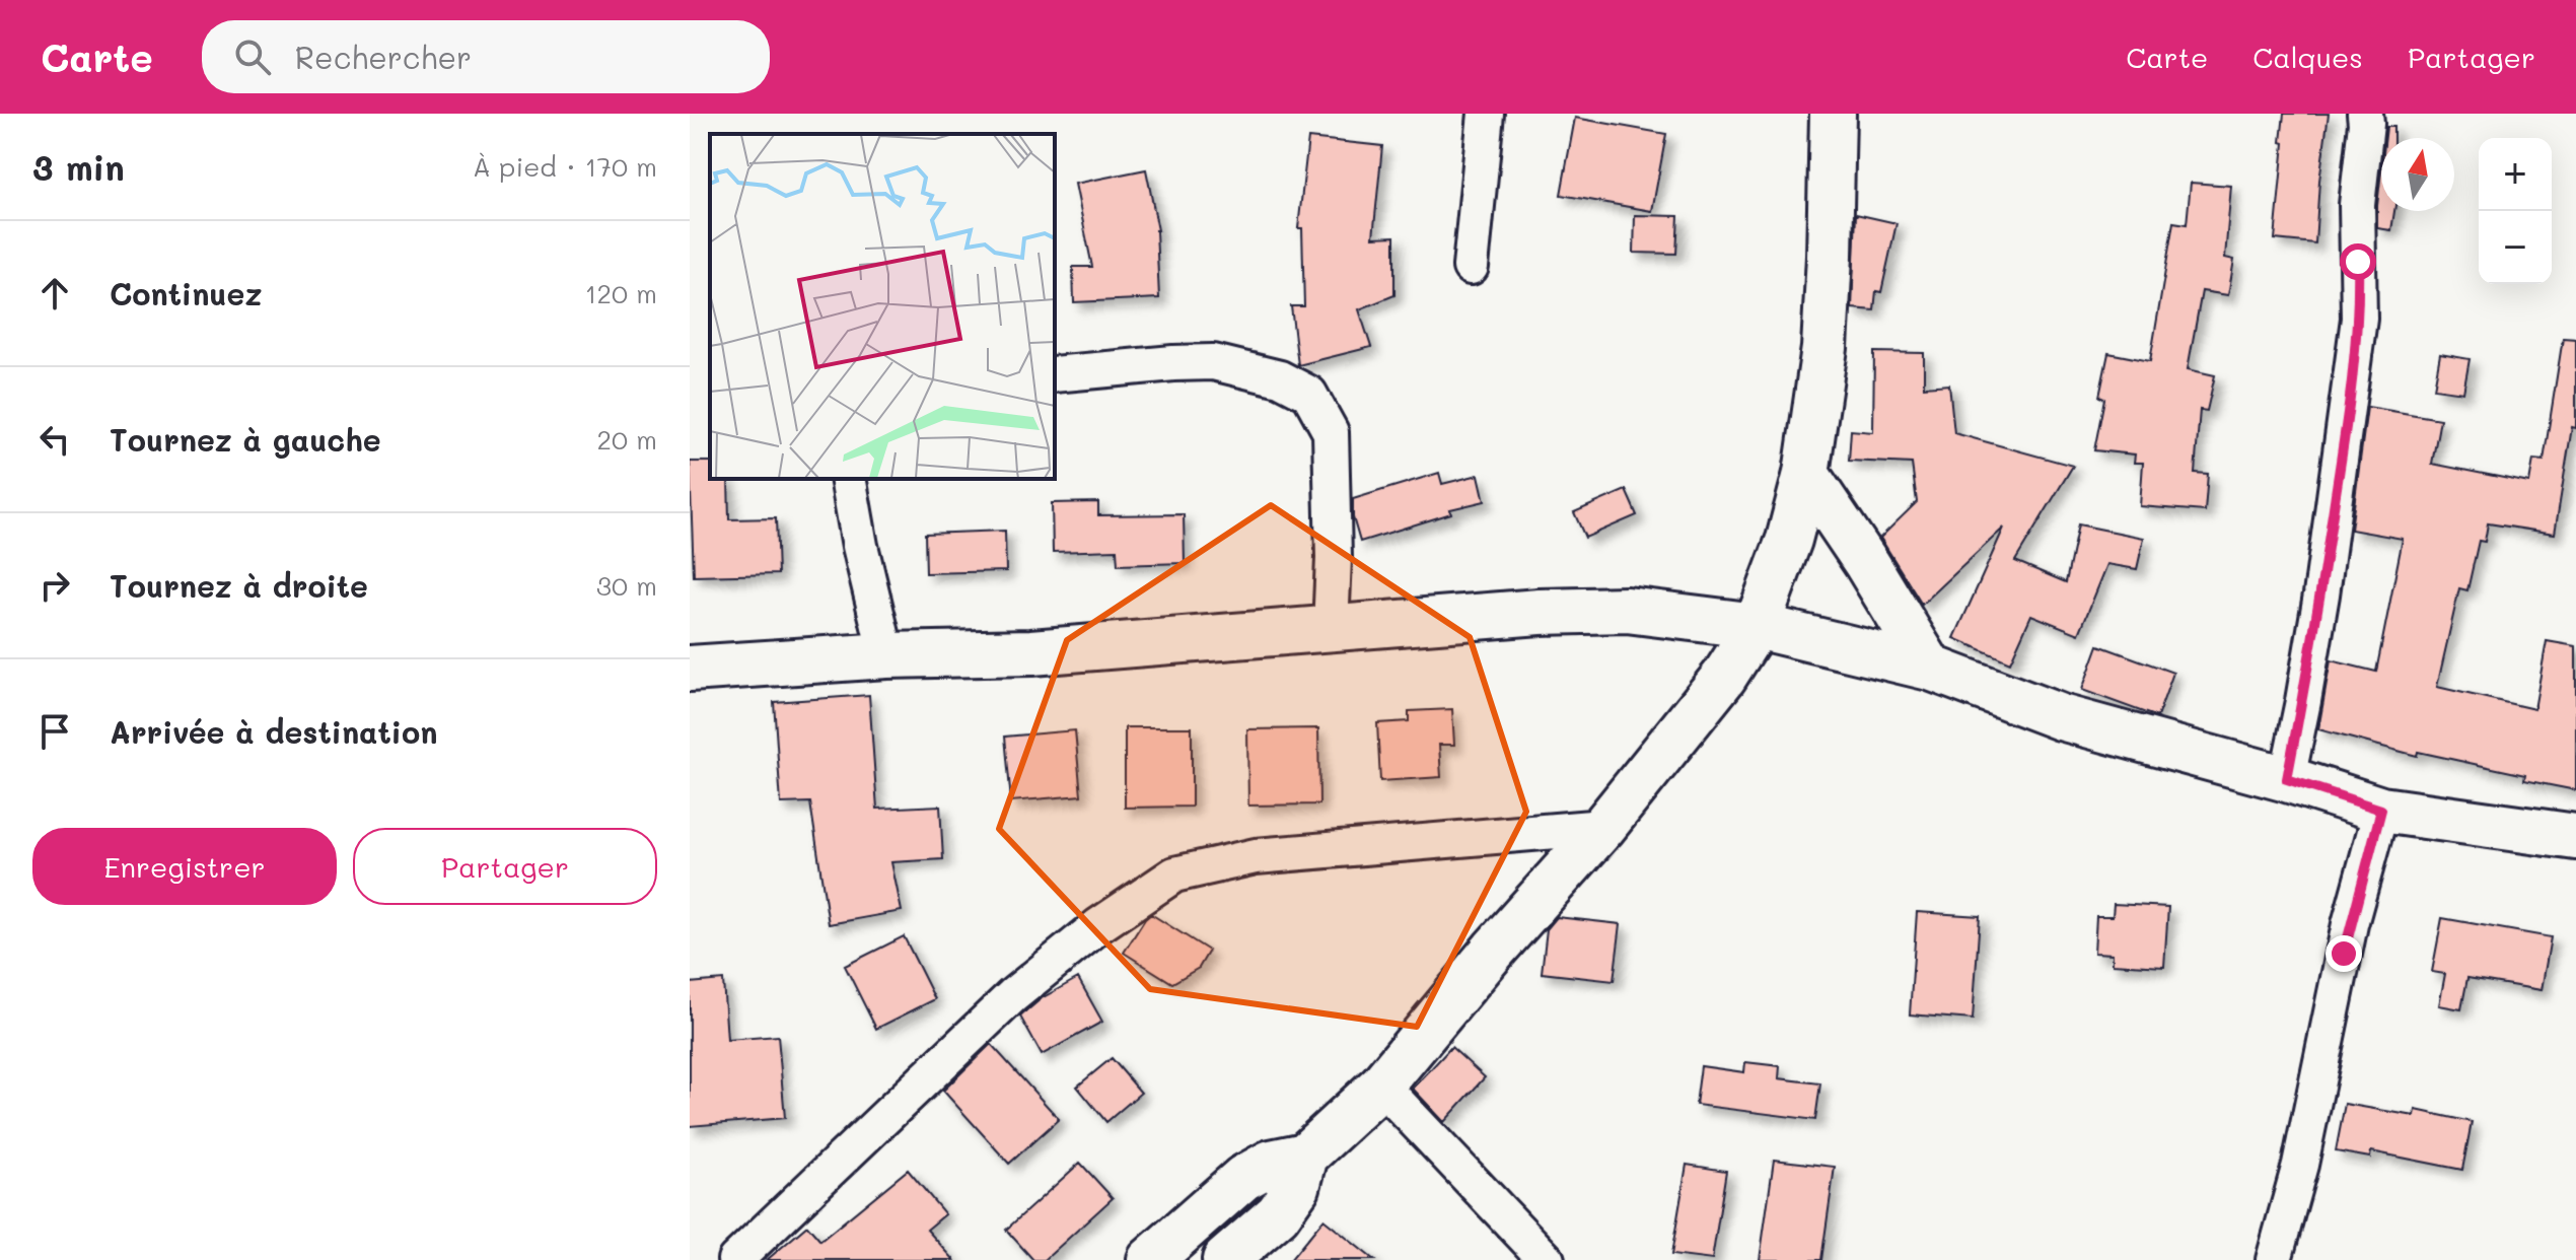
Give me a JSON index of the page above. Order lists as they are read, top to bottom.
{
  "north": "top",
  "page": {
    "header": "Carte",
    "search": "Rechercher",
    "nav": ["Carte", "Calques", "Partager"],
    "heading": ["3 min", "À pied · 170 m"],
    "map_buttons": ["+", "−"],
    "list": [
      ["Continuez", "120 m"],
      ["Tournez à gauche", "20 m"],
      ["Tournez à droite", "30 m"],
      "Arrivée à destination"
    ],
    "buttons": ["Enregistrer", "Partager"]
  }
}
